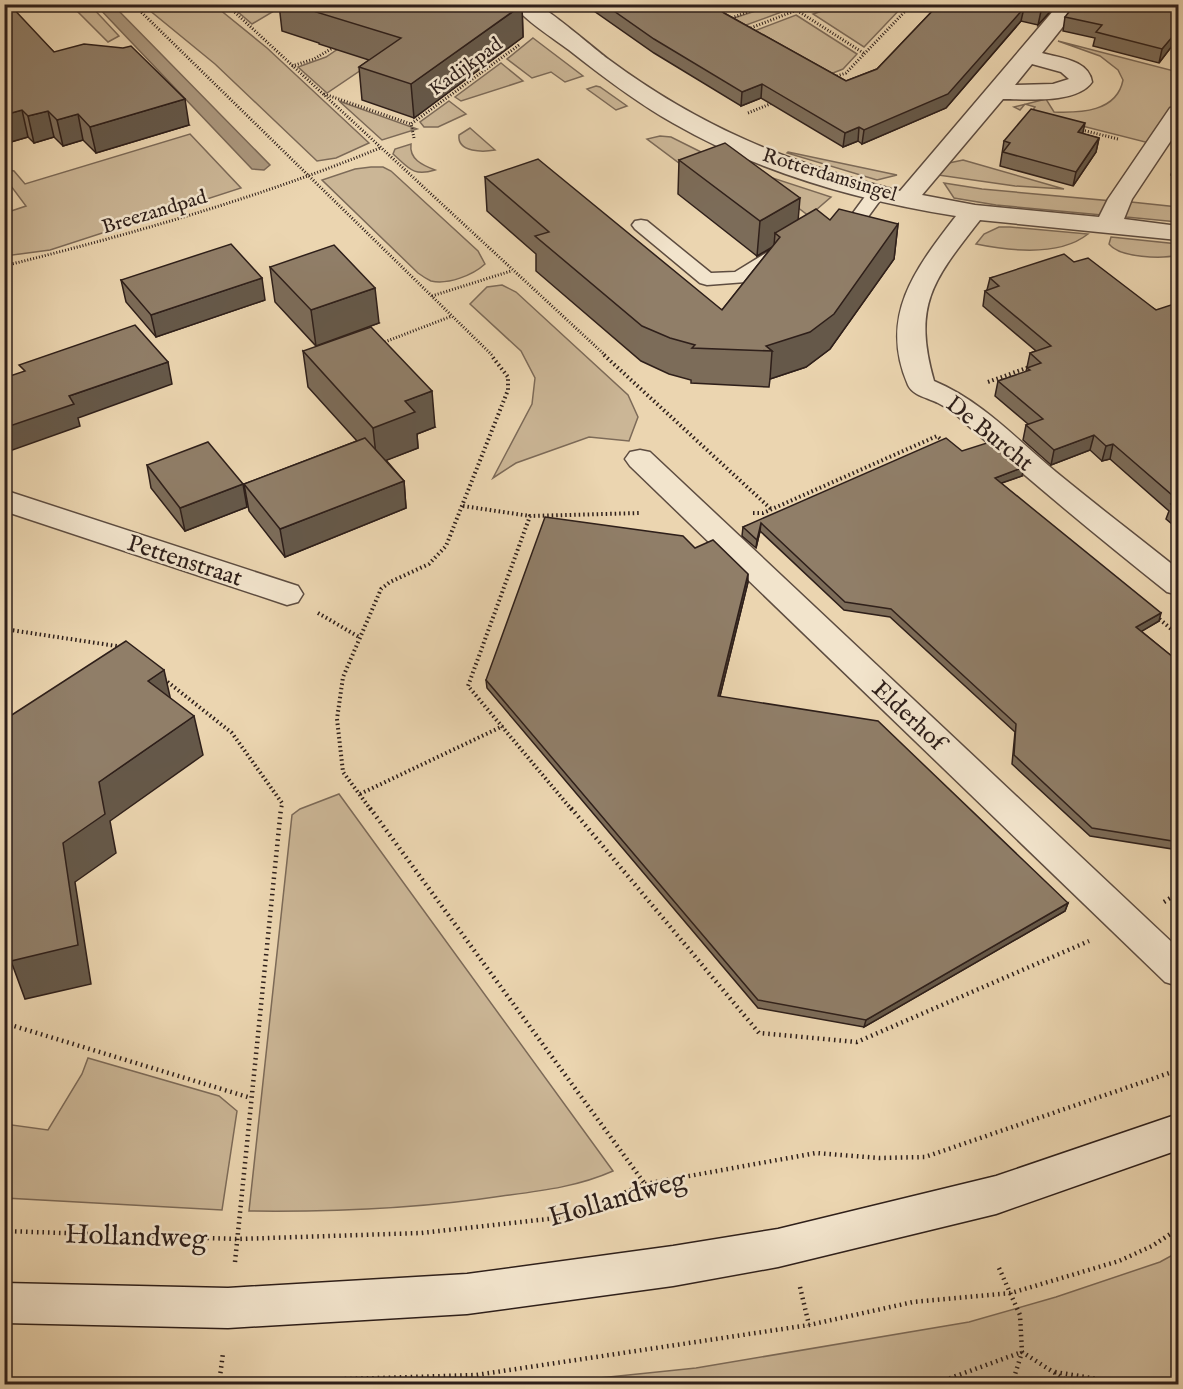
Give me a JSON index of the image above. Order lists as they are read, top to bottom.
{
  "streets": {
    "street": [
      "Rotterdamsingel",
      "De Burcht",
      "Pettenstraat",
      "Elderhof"
    ],
    "path": ["Kadijkpad", "Breezandpad", "Hollandweg"]
  },
  "crossings": [
    ["Kadijkpad", "Rotterdamsingel"],
    ["Rotterdamsingel", "De Burcht"]
  ]
}
